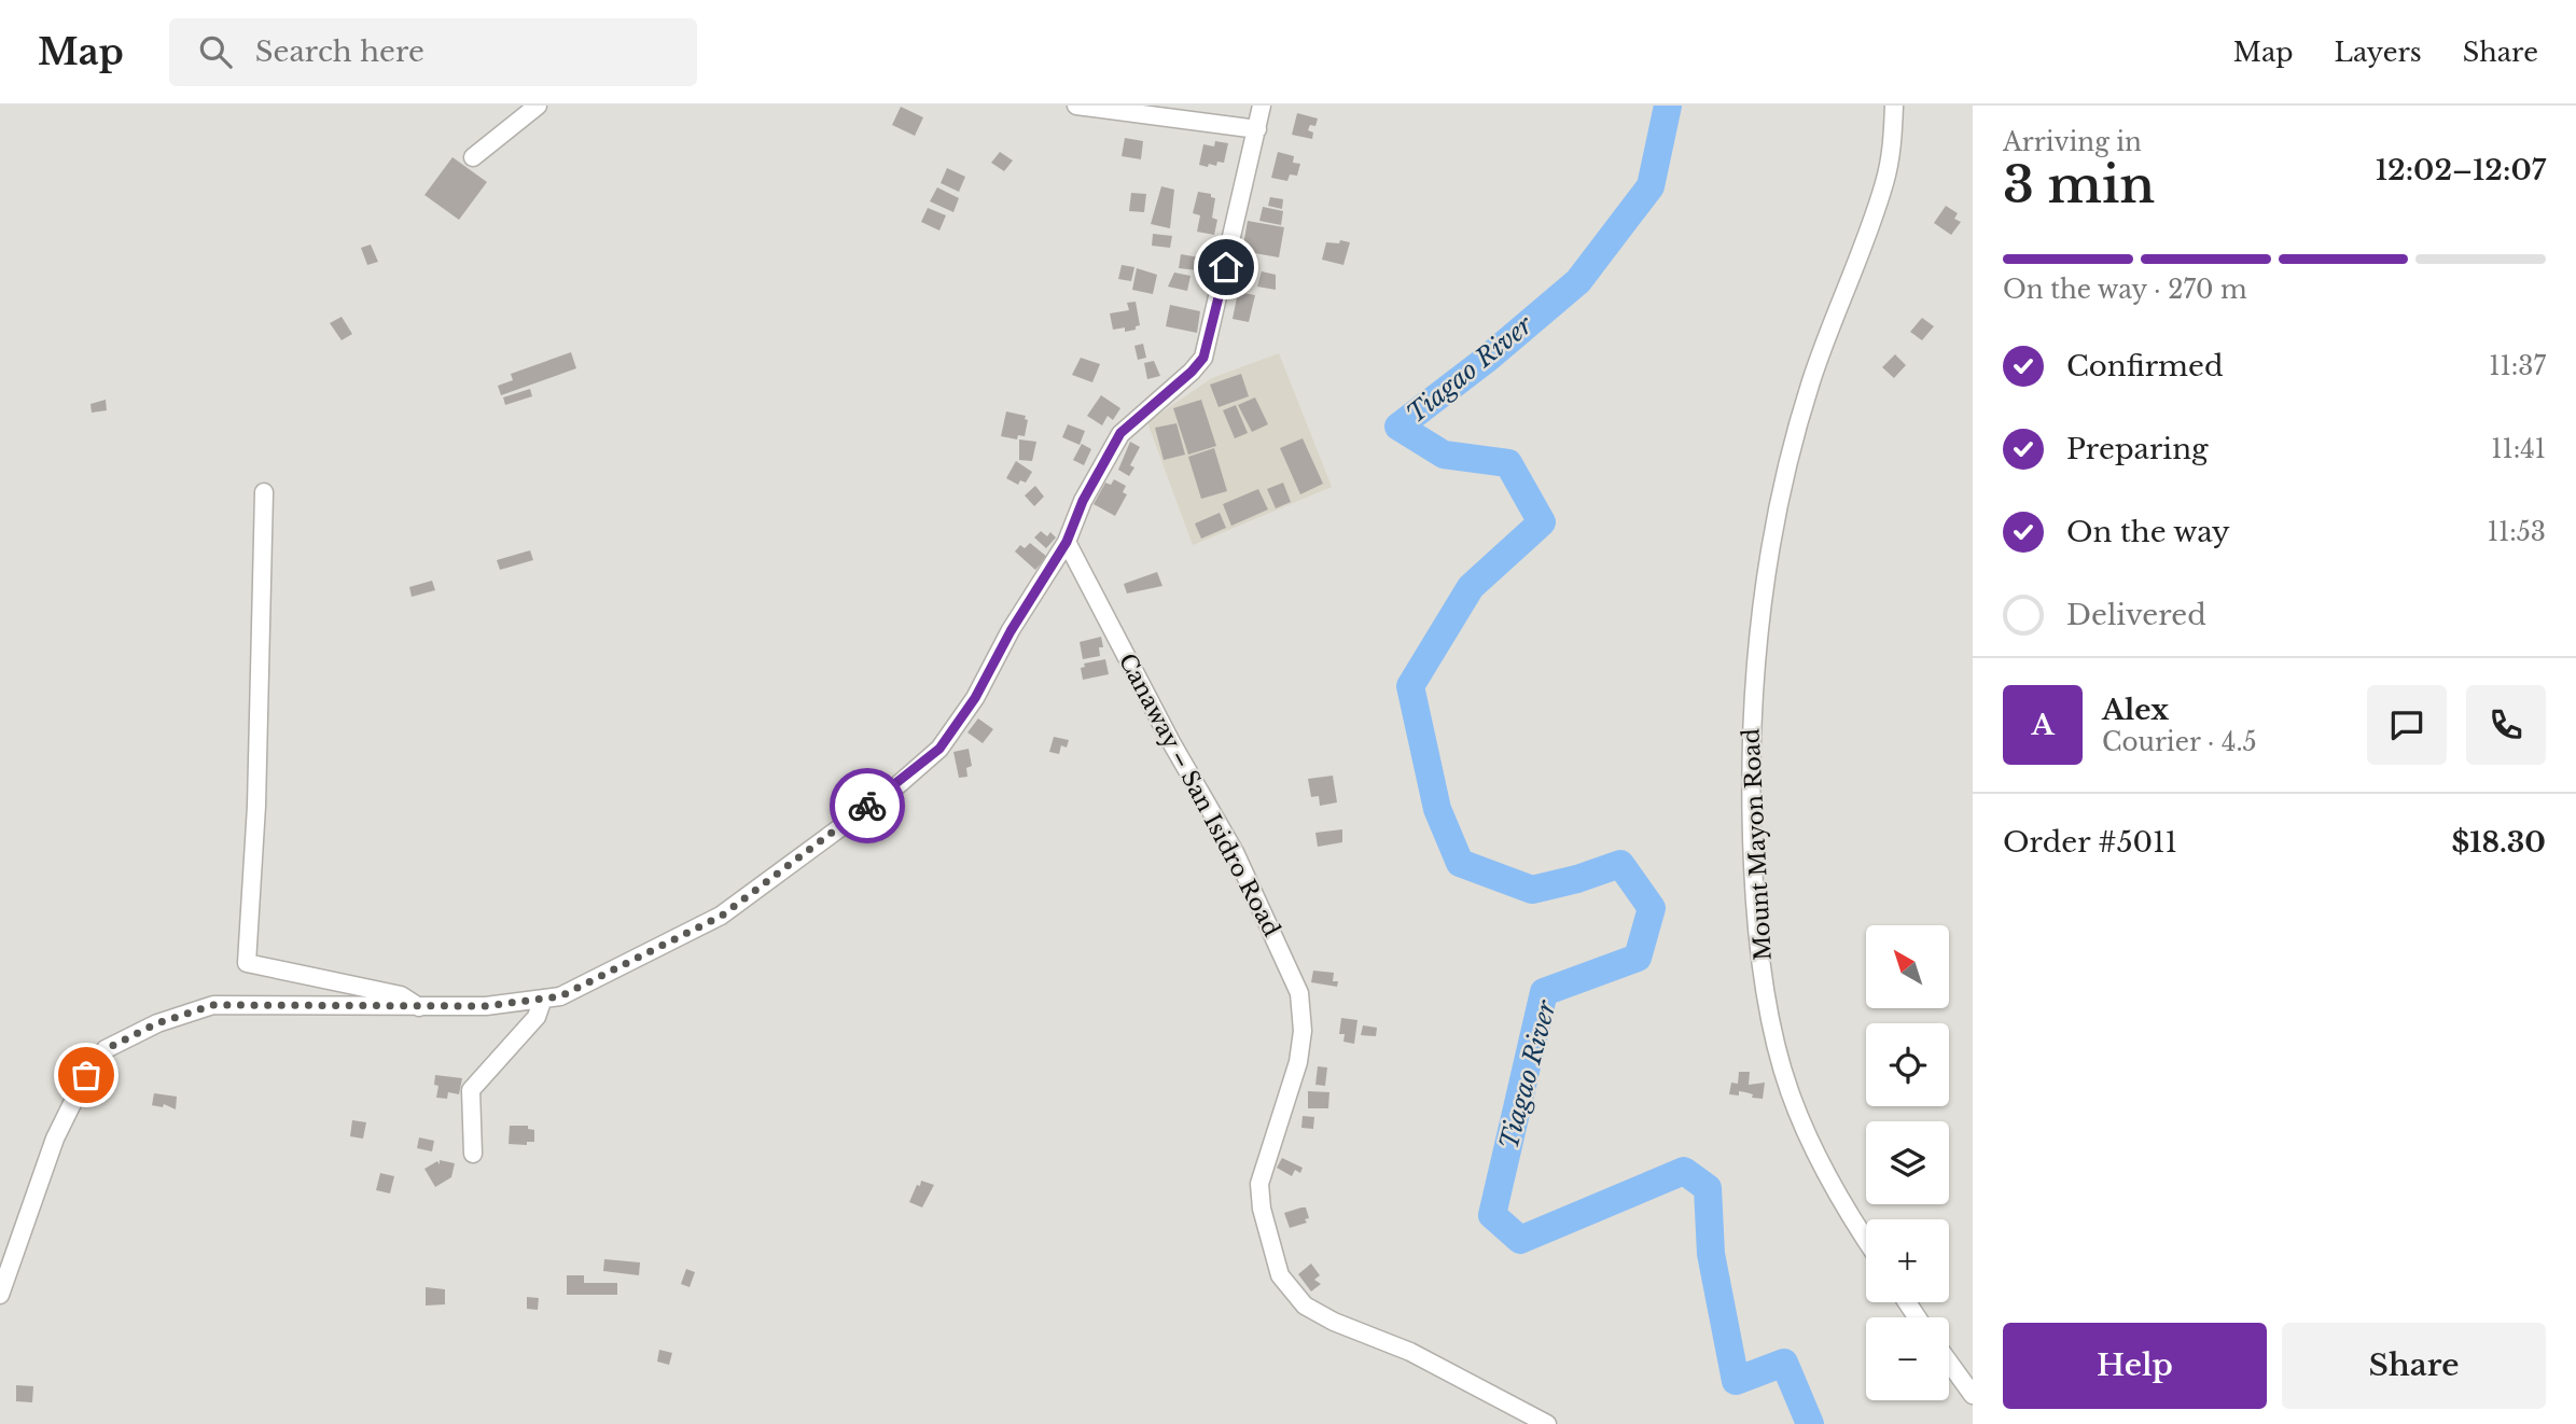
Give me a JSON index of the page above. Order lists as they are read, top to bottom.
{
  "streets": {
    "street": ["Canaway – San Isidro Road", "Mount Mayon Road"]
  },
  "water": ["Tiagao River"],
  "north": "top left",
  "page": {
    "header": "Map",
    "search": "Search here",
    "nav": ["Map", "Layers", "Share"],
    "heading": ["3 min", "Arriving in", "12:02–12:07"],
    "panel": [
      "Alex",
      "Courier · 4.5",
      "Order #5011",
      "$18.30"
    ],
    "bar": "On the way · 270 m",
    "list": [
      ["Confirmed", "11:37"],
      ["Preparing", "11:41"],
      ["On the way", "11:53"],
      "Delivered"
    ],
    "round": "A",
    "map_buttons": ["+", "−"],
    "buttons": ["Help", "Share"]
  }
}
